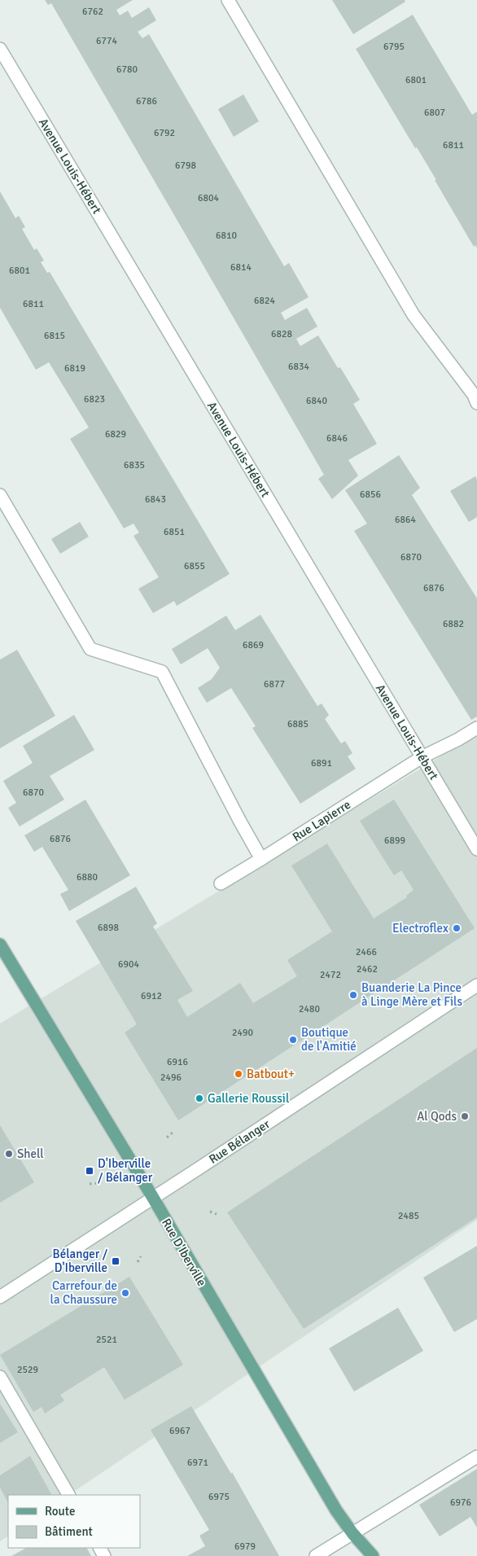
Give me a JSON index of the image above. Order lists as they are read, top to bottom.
{
  "streets": {
    "main road": ["Rue D'Iberville"],
    "street": ["Avenue Louis-Hébert", "Rue Lapierre", "Rue Bélanger"]
  },
  "crossings": [
    ["Avenue Louis-Hébert", "Rue Lapierre"],
    ["Rue Bélanger", "Rue D'Iberville"]
  ],
  "places": {
    "other": [
      "Electroflex",
      "Buanderie La Pince à Linge Mère et Fils",
      "Boutique de l'Amitié",
      "Batbout+",
      "Gallerie Roussil",
      "Al Qods",
      "Shell",
      "Carrefour de la Chaussure"
    ],
    "transit": ["D'Iberville / Bélanger", "Bélanger / D'Iberville"]
  },
  "house_numbers": [
    "6762",
    "6774",
    "6795",
    "6780",
    "6801",
    "6786",
    "6807",
    "6792",
    "6811",
    "6798",
    "6804",
    "6810",
    "6814",
    "6801",
    "6824",
    "6811",
    "6828",
    "6815",
    "6834",
    "6819",
    "6823",
    "6840",
    "6829",
    "6846",
    "6835",
    "6856",
    "6843",
    "6864",
    "6851",
    "6870",
    "6855",
    "6876",
    "6882",
    "6869",
    "6877",
    "6885",
    "6891",
    "6870",
    "6876",
    "6899",
    "6880",
    "6898",
    "2466",
    "6904",
    "2462",
    "2472",
    "6912",
    "2480",
    "2490",
    "6916",
    "2496",
    "2485",
    "2521",
    "2529",
    "6967",
    "6971",
    "6975",
    "6976",
    "6979"
  ],
  "legend": ["Route", "Bâtiment"]
}
